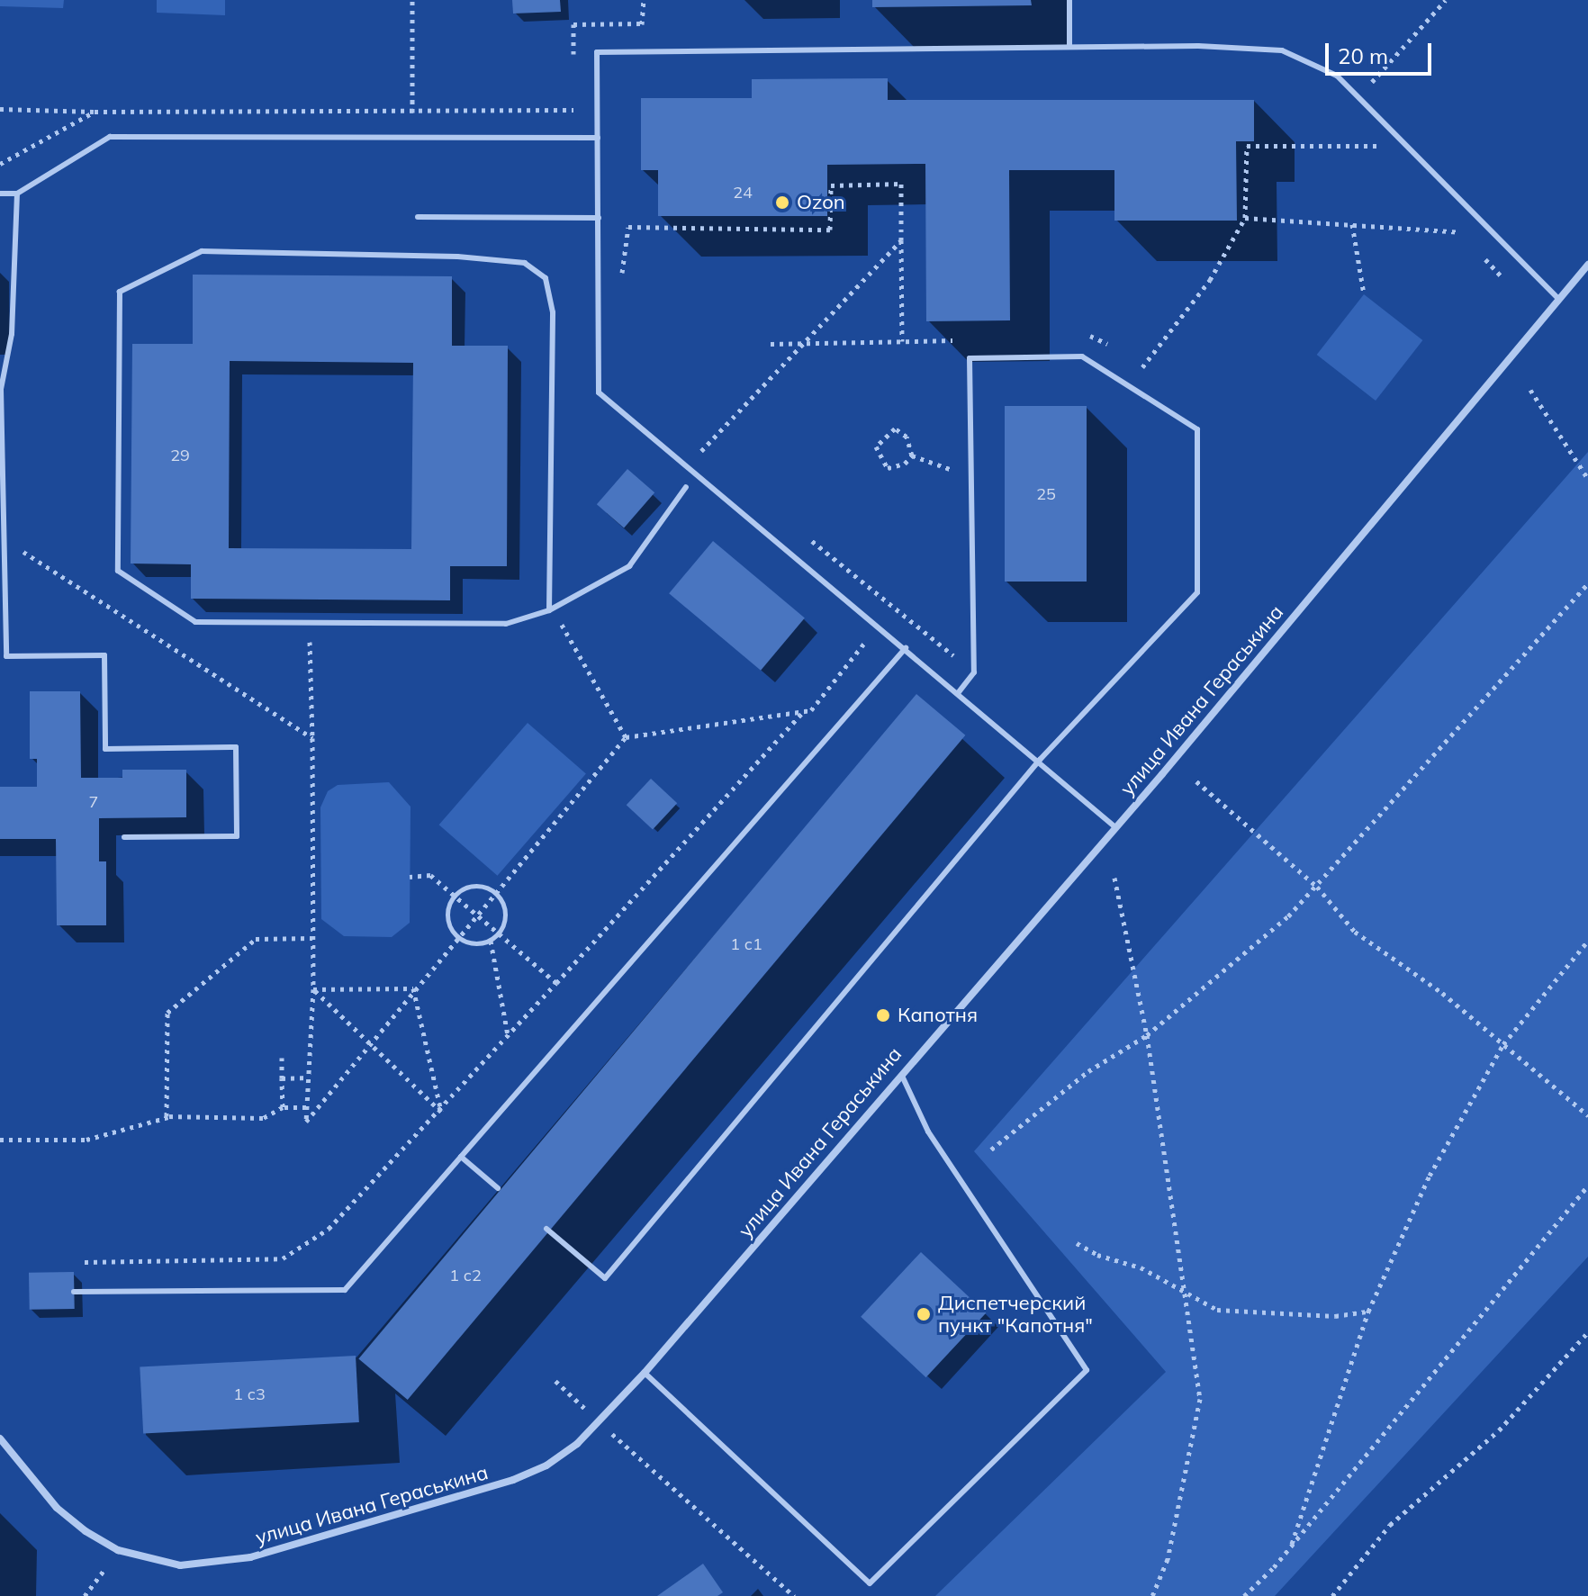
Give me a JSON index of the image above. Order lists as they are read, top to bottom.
{
  "streets": {
    "street": ["улица Ивана Гераськина"]
  },
  "places": ["Ozon", "Капотня", "Диспетчерский пункт \"Капотня\""],
  "house_numbers": [
    "24",
    "29",
    "25",
    "7",
    "1 с1",
    "1 с2",
    "1 с3"
  ],
  "scale_bar": "20 m"
}
